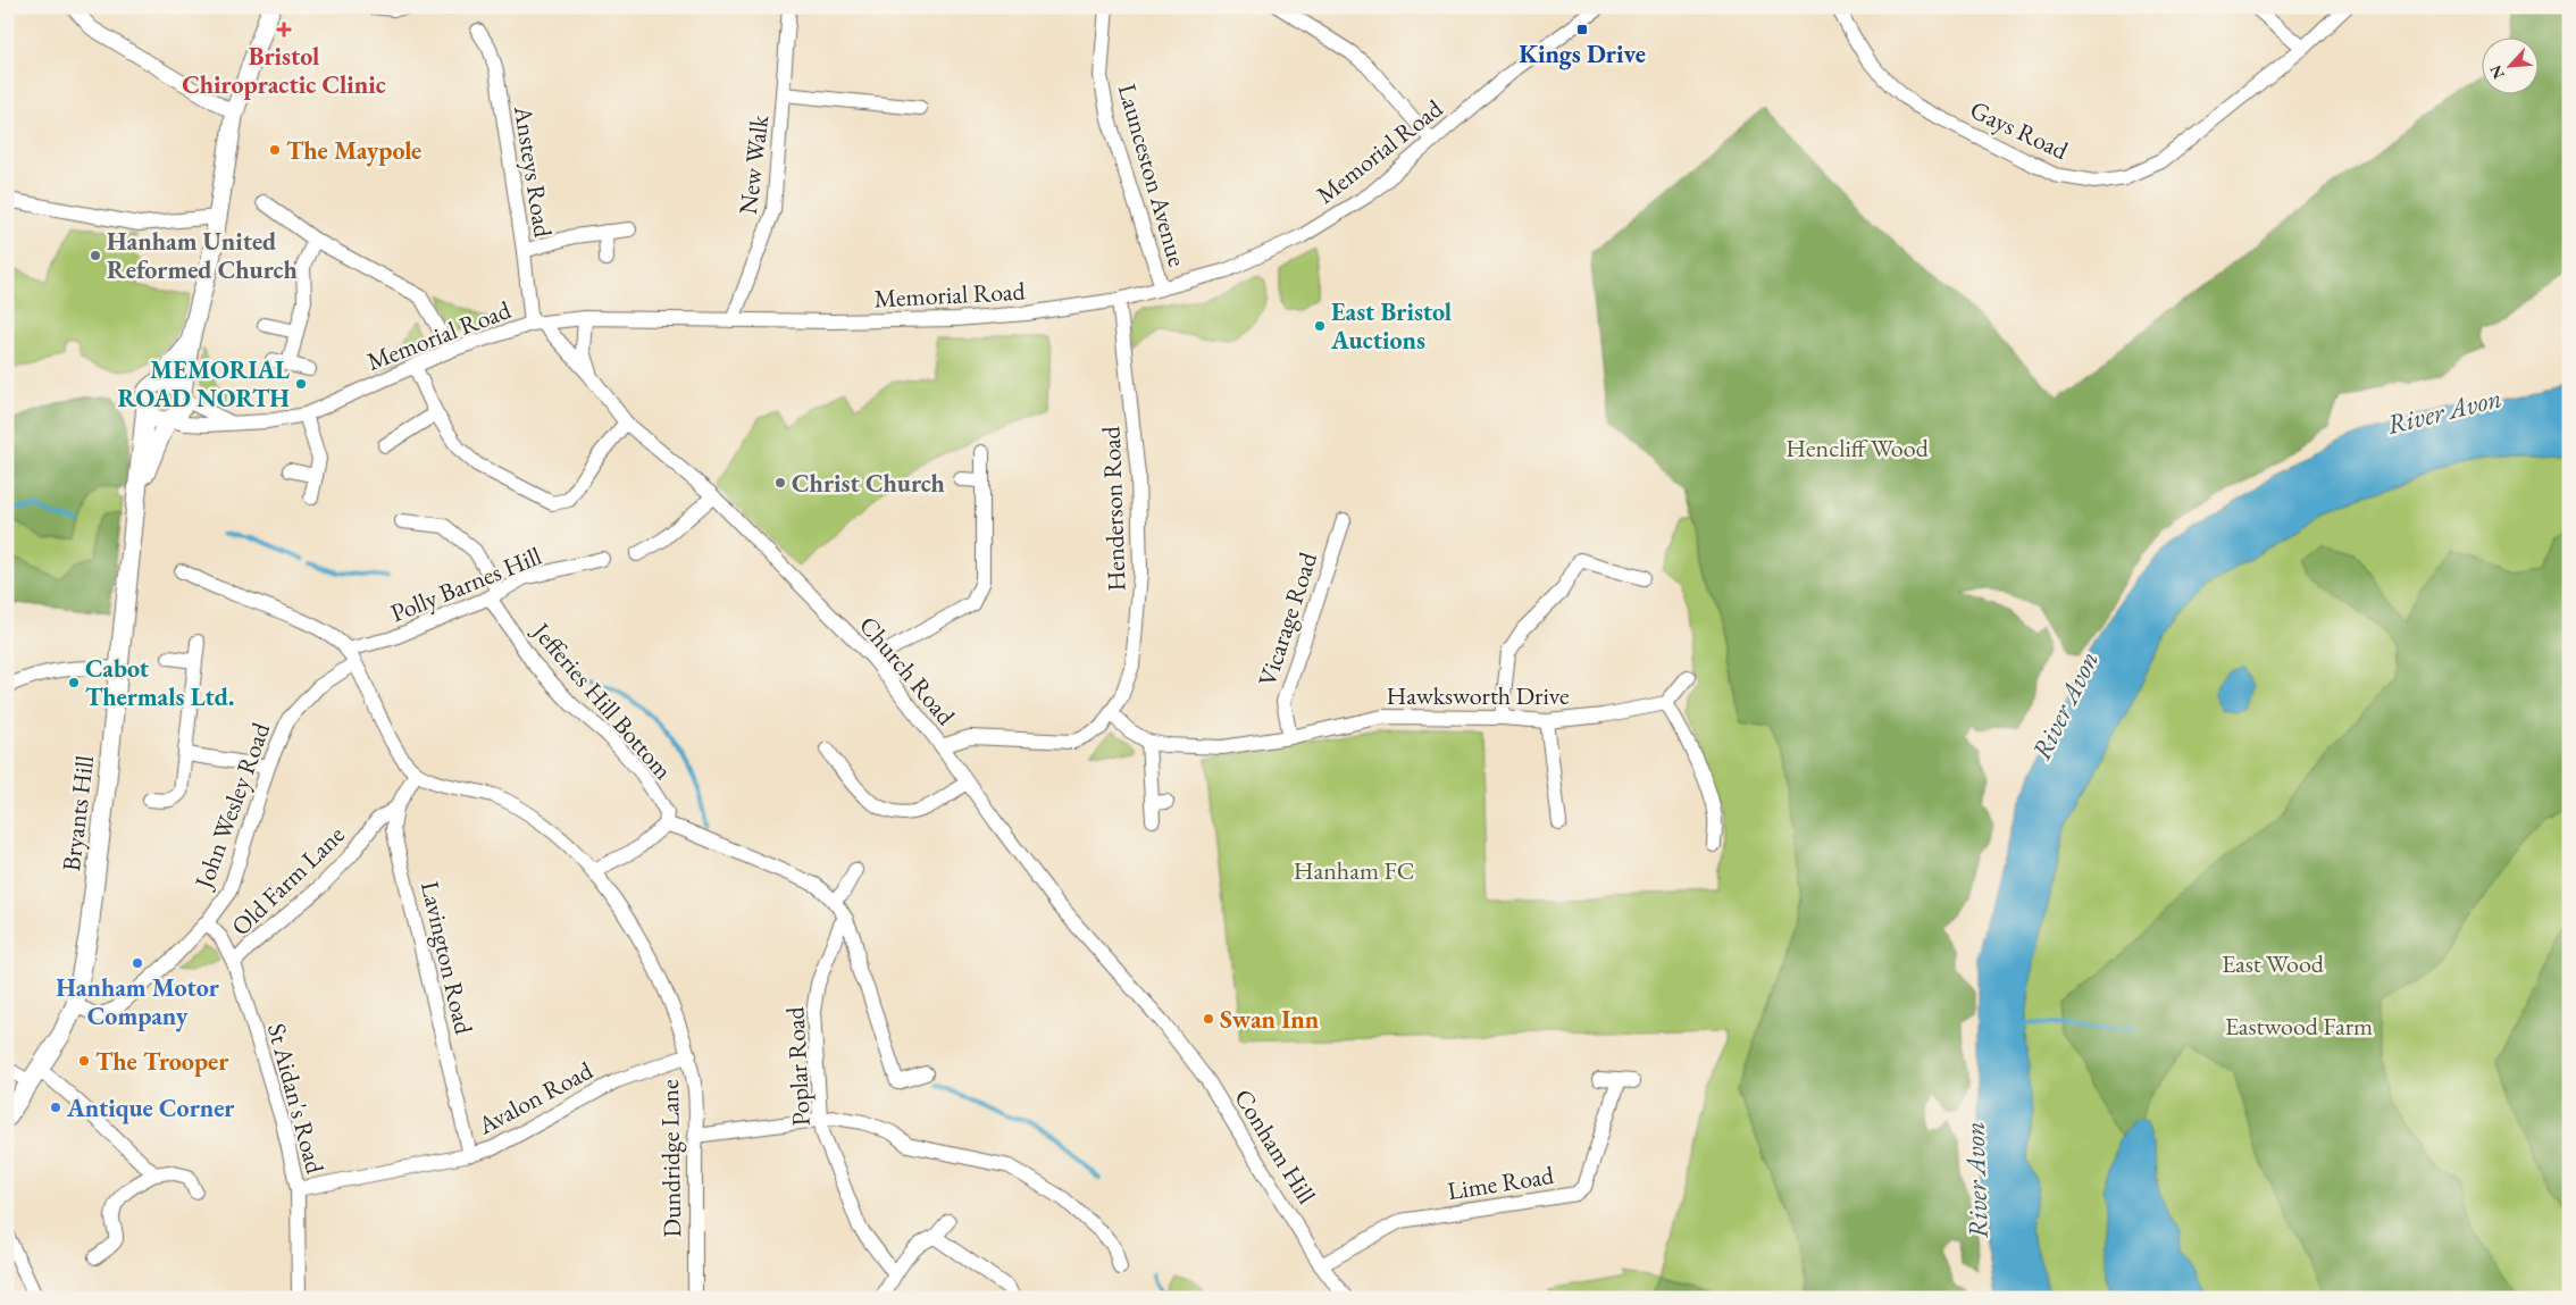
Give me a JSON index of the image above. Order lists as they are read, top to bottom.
{
  "streets": {
    "main road": ["Bryants Hill"],
    "street": [
      "Gays Road",
      "Memorial Road",
      "New Walk",
      "Ansteys Road",
      "Launceston Avenue",
      "Henderson Road",
      "Polly Barnes Hill",
      "Vicarage Road",
      "Church Road",
      "Hawksworth Drive",
      "Jefferies Hill Bottom",
      "John Wesley Road",
      "Old Farm Lane",
      "Lavington Road",
      "Poplar Road",
      "Avalon Road",
      "St Aidan's Road",
      "Conham Hill",
      "Dundridge Lane",
      "Lime Road"
    ]
  },
  "crossings": [
    ["Memorial Road", "New Walk"],
    ["Memorial Road", "Ansteys Road"],
    ["Memorial Road", "Launceston Avenue"],
    ["Memorial Road", "Henderson Road"],
    ["Memorial Road", "Church Road"],
    ["Memorial Road", "Bryants Hill"],
    ["Ansteys Road", "Church Road"],
    ["Polly Barnes Hill", "Jefferies Hill Bottom"],
    ["Vicarage Road", "Hawksworth Drive"],
    ["Church Road", "Conham Hill"],
    ["John Wesley Road", "Bryants Hill"],
    ["John Wesley Road", "St Aidan's Road"],
    ["Old Farm Lane", "Lavington Road"],
    ["Old Farm Lane", "St Aidan's Road"],
    ["Lavington Road", "Avalon Road"],
    ["Lavington Road", "Dundridge Lane"],
    ["Avalon Road", "St Aidan's Road"],
    ["Avalon Road", "Dundridge Lane"],
    ["Conham Hill", "Lime Road"]
  ],
  "water": ["River Avon"],
  "parks": [
    "Hencliff Wood",
    "Hanham FC",
    "East Wood",
    "Eastwood Farm"
  ],
  "places": {
    "health": ["Bristol Chiropractic Clinic"],
    "transit": ["Kings Drive"],
    "other": [
      "The Maypole",
      "Hanham United Reformed Church",
      "East Bristol Auctions",
      "MEMORIAL ROAD NORTH",
      "Christ Church",
      "Cabot Thermals Ltd.",
      "Hanham Motor Company",
      "Swan Inn",
      "The Trooper",
      "Antique Corner"
    ]
  },
  "north": "bottom left"
}
